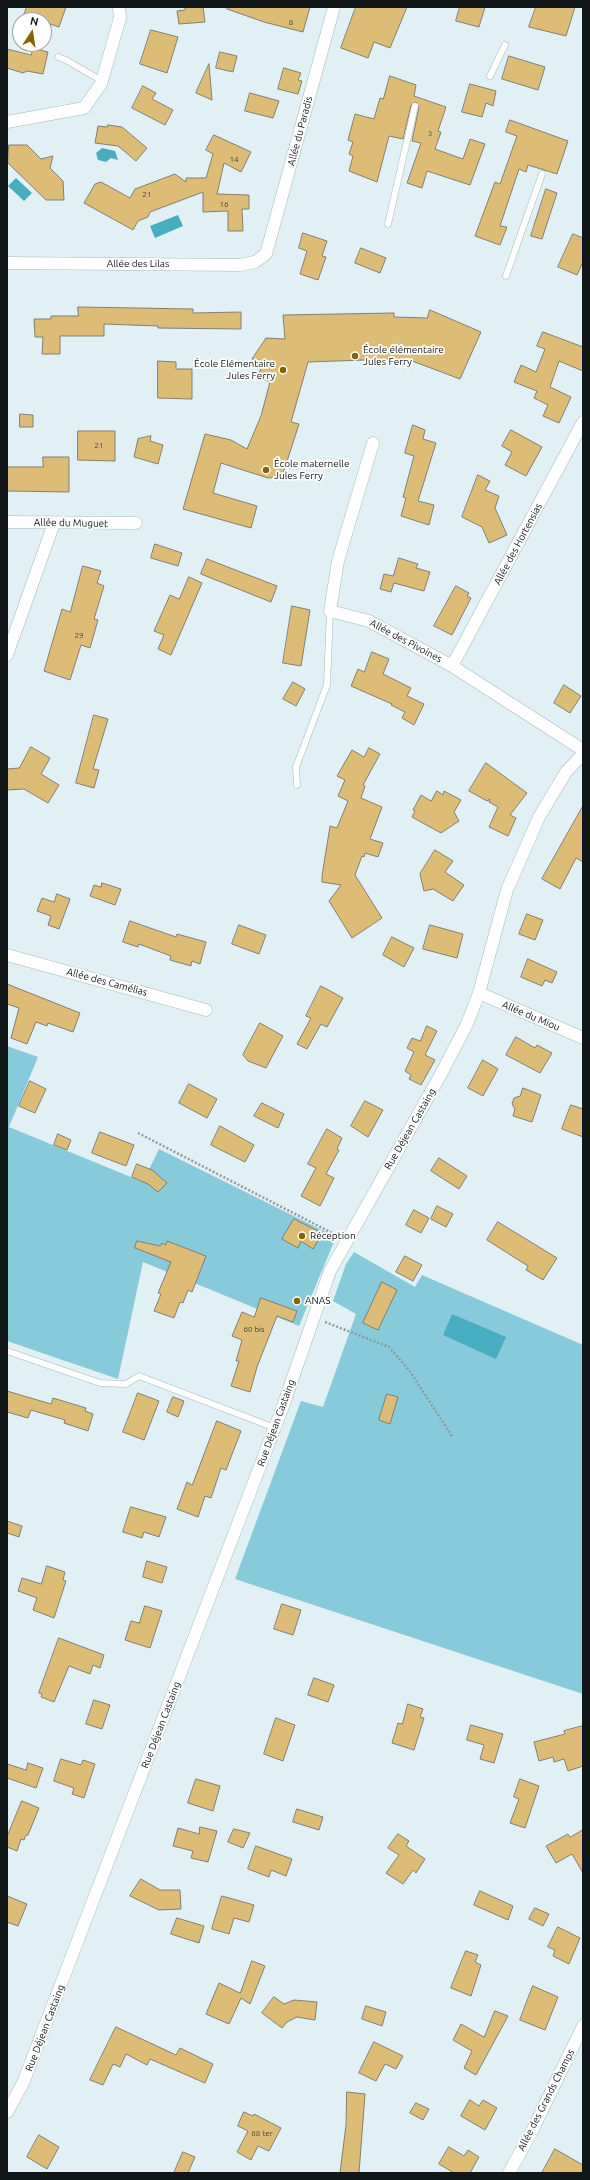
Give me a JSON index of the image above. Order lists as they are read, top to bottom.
{
  "streets": {
    "street": [
      "Allée du Paradis",
      "Allée des Lilas",
      "Allée du Muguet",
      "Allée des Hortensias",
      "Allée des Pivoines",
      "Allée des Camélias",
      "Allée du Miou",
      "Rue Déjean Castaing",
      "Allée des Grands Champs"
    ]
  },
  "crossings": [
    ["Allée du Paradis", "Allée des Lilas"],
    ["Allée des Hortensias", "Allée des Pivoines"],
    ["Allée du Miou", "Rue Déjean Castaing"]
  ],
  "places": [
    "École élémentaire Jules Ferry",
    "École Elémentaire Jules Ferry",
    "École maternelle Jules Ferry",
    "Réception",
    "ANAS"
  ],
  "house_numbers": [
    "8",
    "3",
    "14",
    "21",
    "16",
    "21",
    "29",
    "60 bis",
    "68 ter"
  ],
  "north": "top"
}
